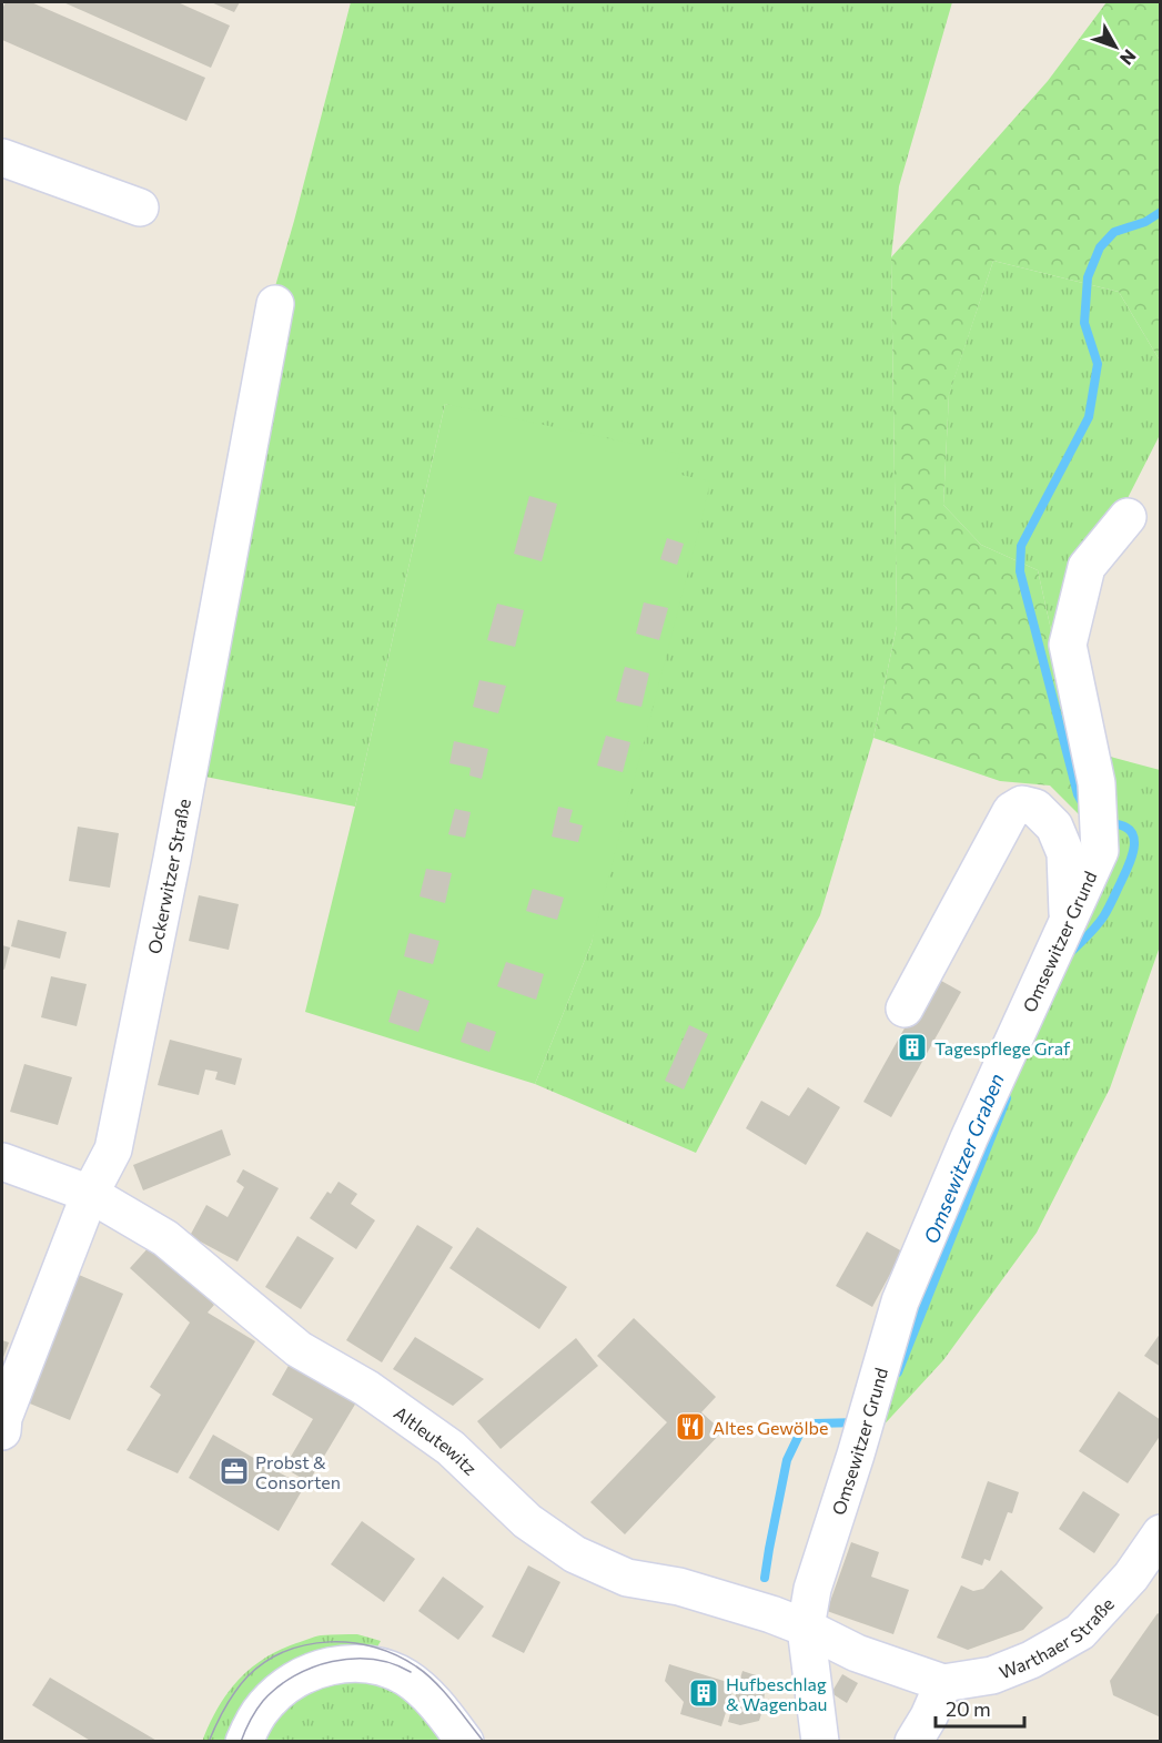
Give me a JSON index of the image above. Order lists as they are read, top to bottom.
{
  "streets": {
    "street": [
      "Ockerwitzer Straße",
      "Omsewitzer Grund",
      "Altleutewitz",
      "Warthaer Straße"
    ]
  },
  "crossings": [
    ["Ockerwitzer Straße", "Altleutewitz"],
    ["Omsewitzer Grund", "Altleutewitz"],
    ["Altleutewitz", "Warthaer Straße"]
  ],
  "water": ["Omsewitzer Graben"],
  "places": {
    "building": ["Tagespflege Graf", "Hufbeschlag & Wagenbau"],
    "restaurant": ["Altes Gewölbe"],
    "office": ["Probst & Consorten"]
  },
  "scale_bar": "20 m",
  "north": "bottom right"
}
